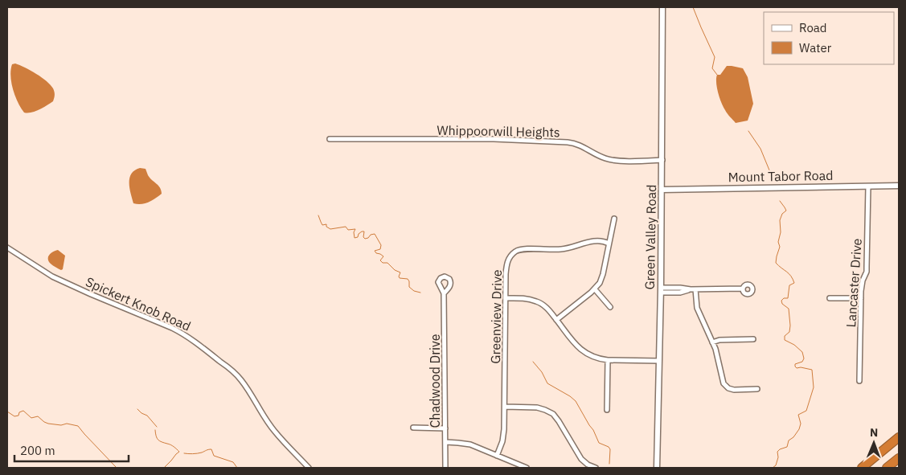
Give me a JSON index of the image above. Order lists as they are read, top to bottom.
{
  "streets": {
    "street": [
      "Whippoorwill Heights",
      "Mount Tabor Road",
      "Green Valley Road",
      "Lancaster Drive",
      "Spickert Knob Road",
      "Greenview Drive",
      "Chadwood Drive"
    ]
  },
  "crossings": [
    ["Whippoorwill Heights", "Green Valley Road"],
    ["Mount Tabor Road", "Green Valley Road"],
    ["Mount Tabor Road", "Lancaster Drive"]
  ],
  "legend": ["Road", "Water"],
  "scale_bar": "200 m",
  "north": "top"
}
